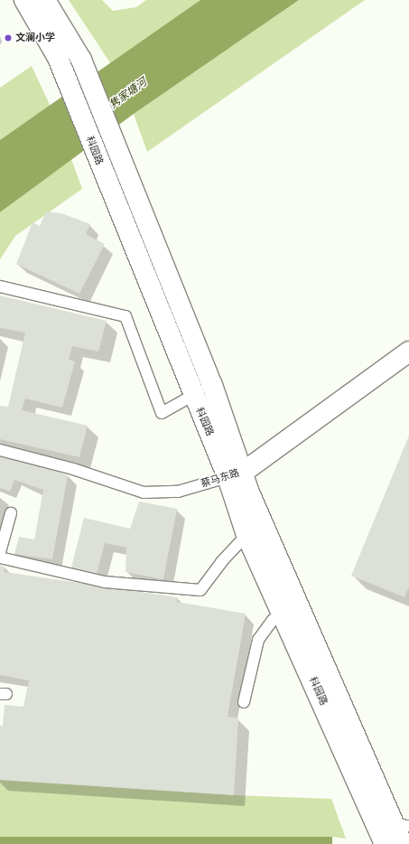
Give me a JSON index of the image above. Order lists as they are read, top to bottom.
{
  "streets": {
    "street": ["科园路", "蔡马东路"]
  },
  "crossings": [
    ["科园路", "蔡马东路"]
  ],
  "water": ["隽家塘河"],
  "places": ["文澜小学"]
}
